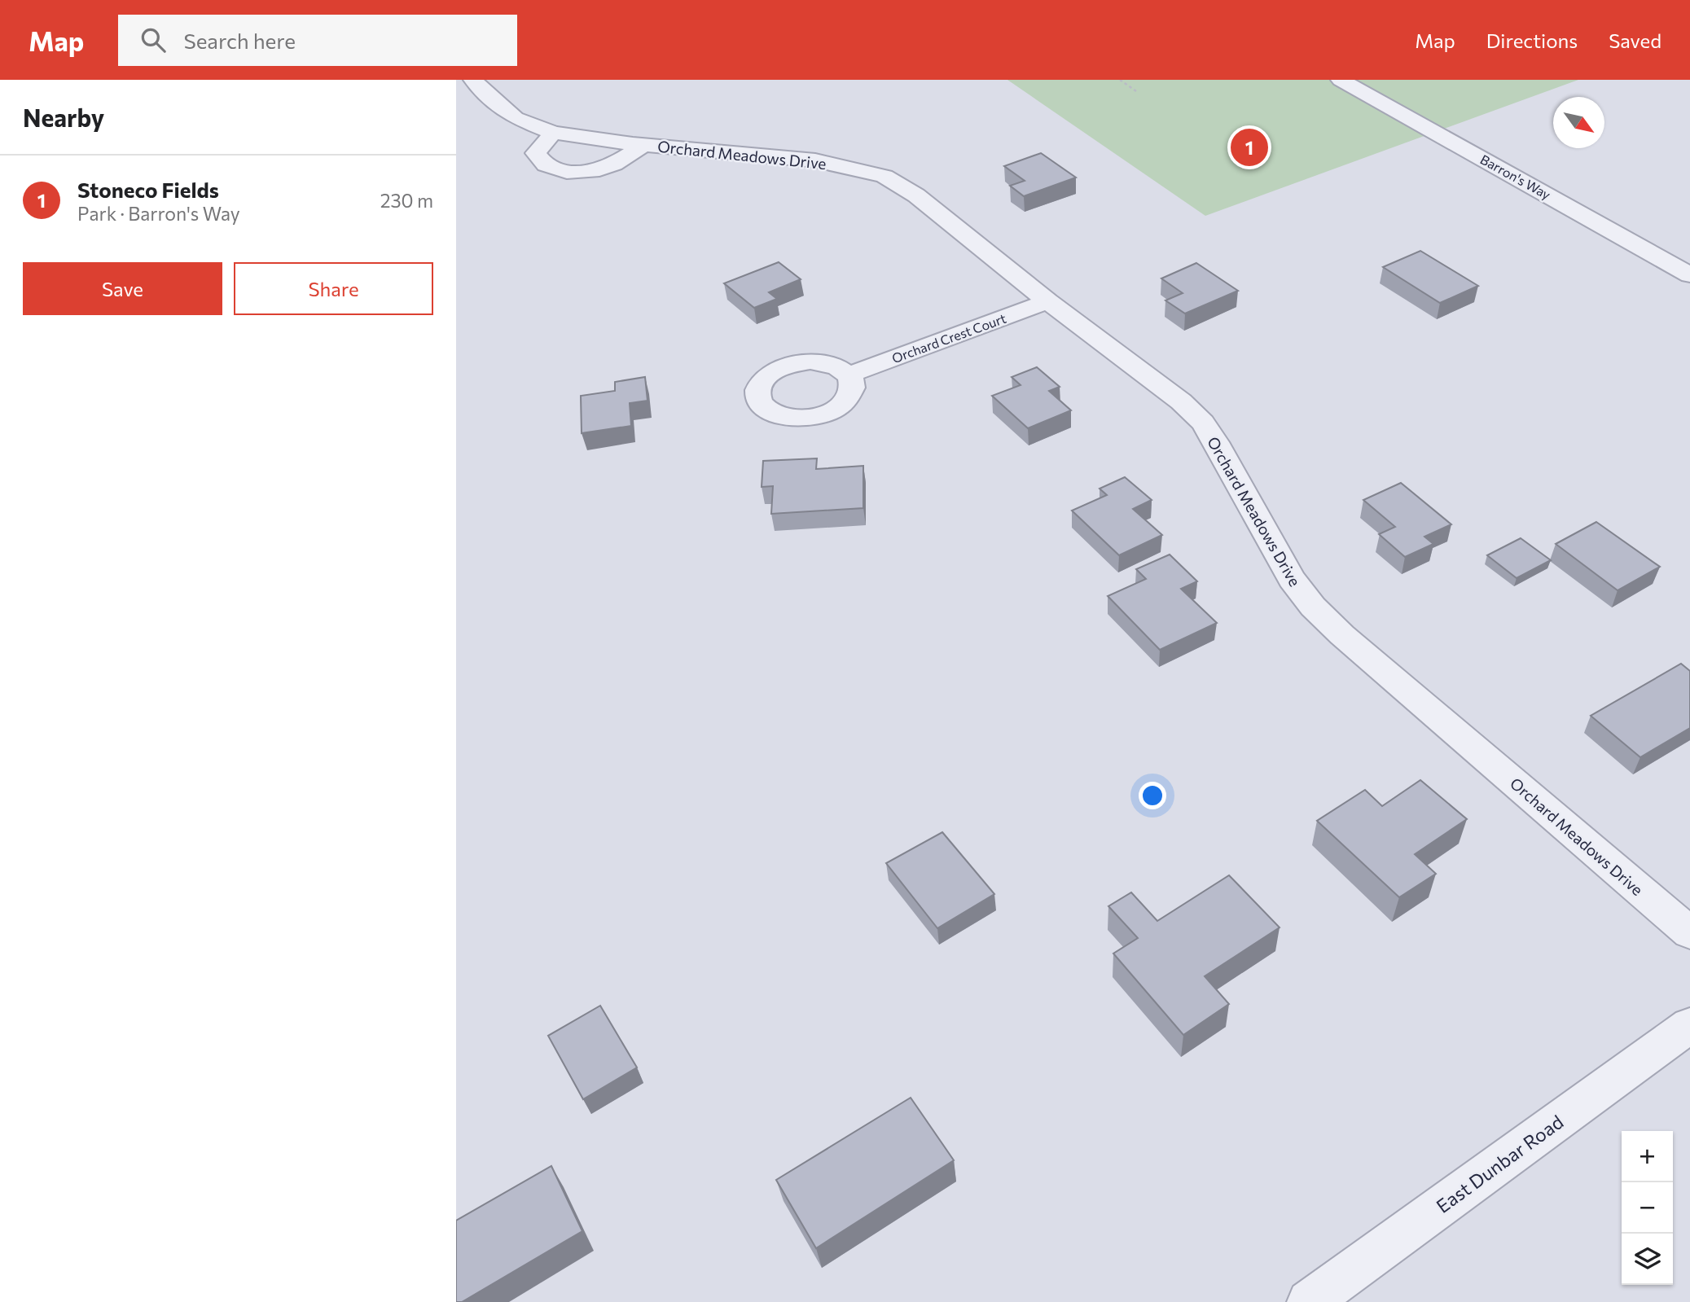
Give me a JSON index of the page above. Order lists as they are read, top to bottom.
{
  "streets": {
    "street": [
      "Orchard Meadows Drive",
      "Barron's Way",
      "Orchard Crest Court",
      "East Dunbar Road"
    ]
  },
  "crossings": [
    ["Orchard Meadows Drive", "Orchard Crest Court"]
  ],
  "north": "bottom right",
  "page": {
    "header": "Map",
    "search": "Search here",
    "nav": ["Map", "Directions", "Saved"],
    "heading": "Nearby",
    "pins": "1",
    "list": [
      {
        "mark": "1",
        "name": "Stoneco Fields",
        "note": "Park · Barron's Way",
        "value": "230 m"
      }
    ],
    "buttons": ["Save", "Share"],
    "map_buttons": ["+", "−"]
  }
}
